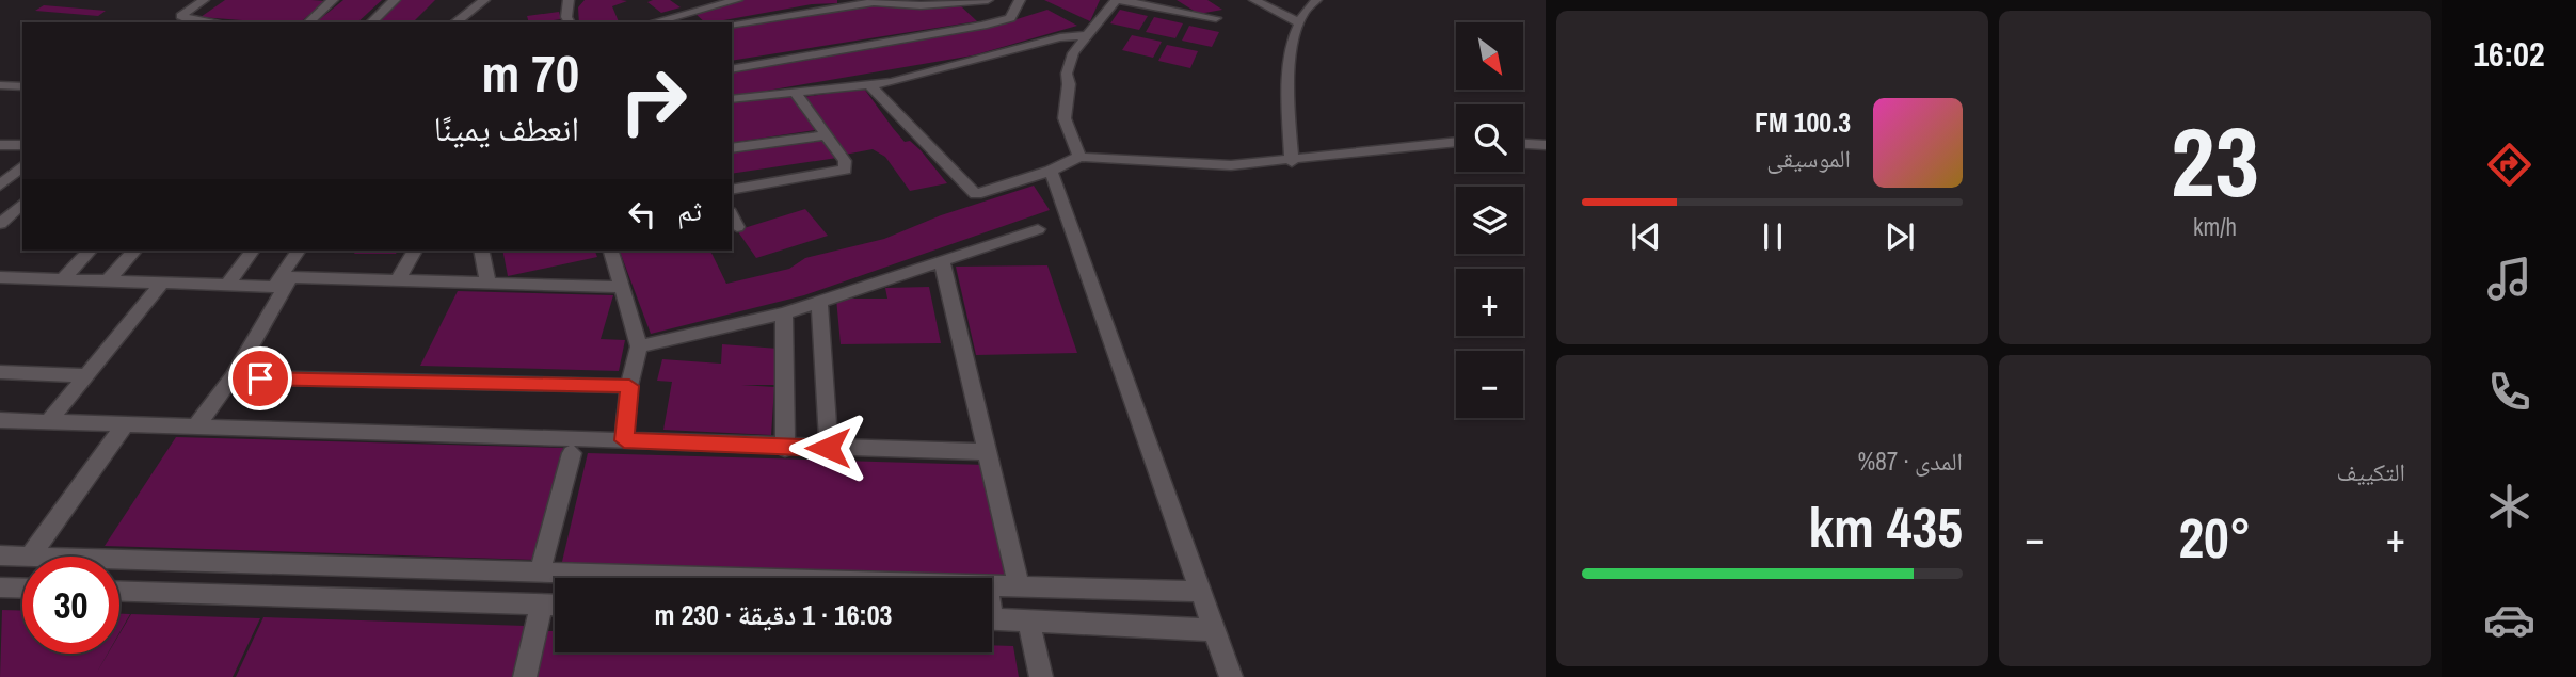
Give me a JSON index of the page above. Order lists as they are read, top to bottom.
{
  "north": "bottom right",
  "page": {
    "tabs": "16:02",
    "tile": [
      ["23", "km/h"],
      "التكييف",
      ["المدى · 87%", "435 km"]
    ],
    "map_buttons": ["+", "−"],
    "turn": ["70 m", "انعطف يمينًا"],
    "song": ["100.3 FM", "الموسيقى"],
    "then": "ثم",
    "heat": ["−", "20°", "+"],
    "limit": "30",
    "trip": "16:03 · 1 دقيقة · 230 m"
  }
}
